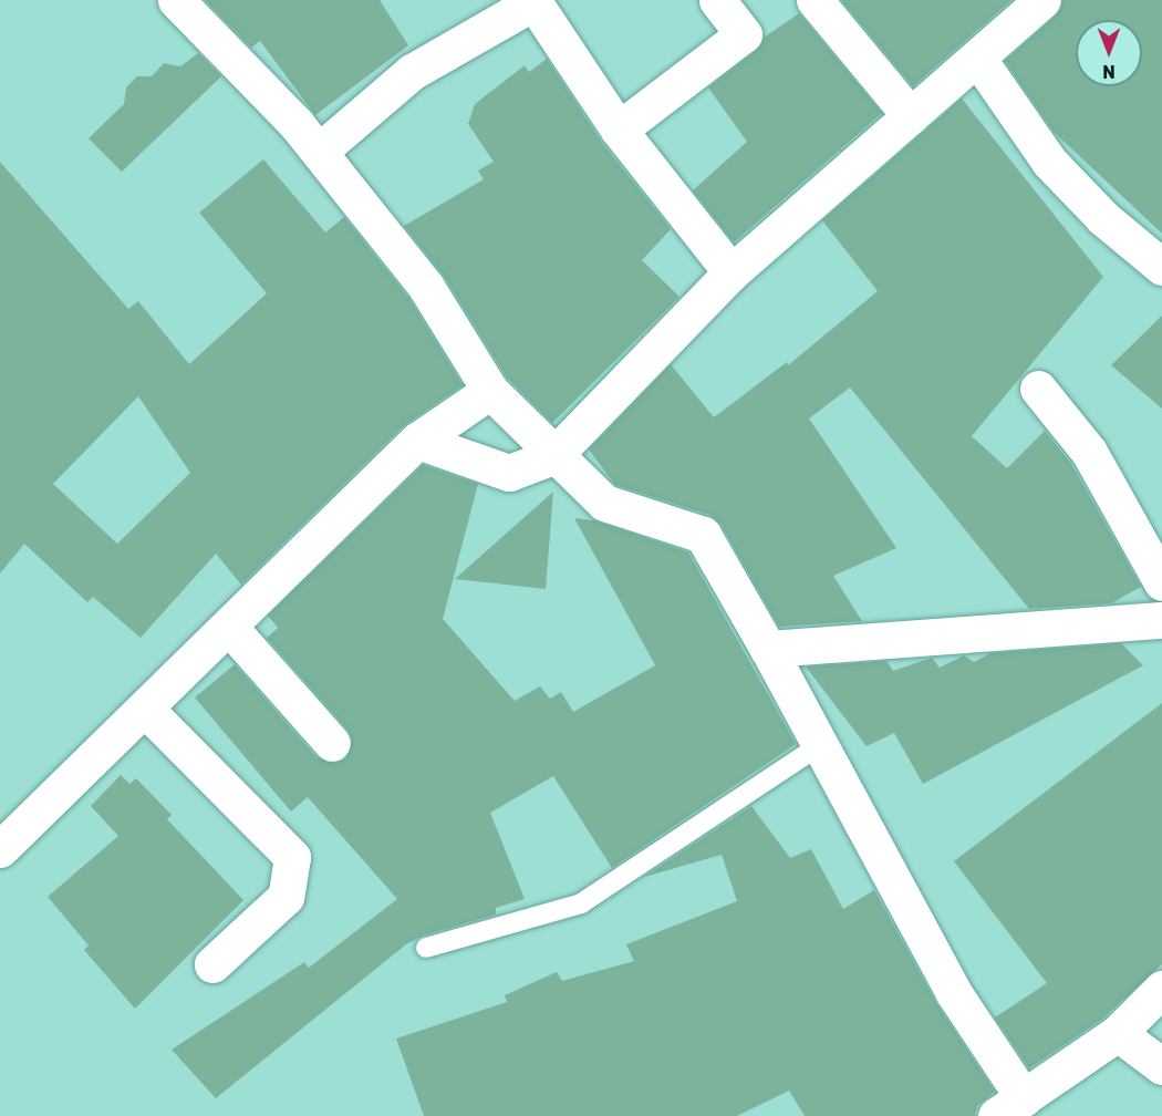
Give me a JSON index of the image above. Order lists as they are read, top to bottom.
{
  "north": "bottom"
}
